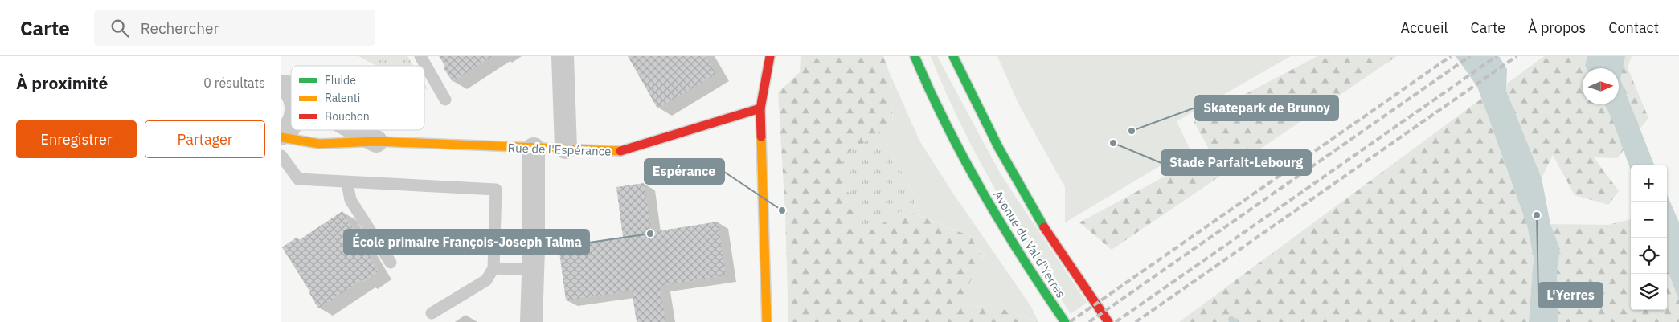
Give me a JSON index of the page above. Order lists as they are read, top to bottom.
{
  "streets": {
    "street": ["Rue de l'Espérance", "Avenue du Val d'Yerres"]
  },
  "places": [
    "Skatepark de Brunoy",
    "Stade Parfait-Lebourg",
    "Espérance",
    "L'Yerres",
    "École primaire François-Joseph Talma"
  ],
  "legend": ["Fluide", "Ralenti", "Bouchon"],
  "north": "right",
  "page": {
    "header": "Carte",
    "search": "Rechercher",
    "nav": [
      "Accueil",
      "Carte",
      "À propos",
      "Contact"
    ],
    "heading": ["À proximité", "0 résultats"],
    "buttons": ["Enregistrer", "Partager"],
    "map_buttons": ["+", "−"]
  }
}
